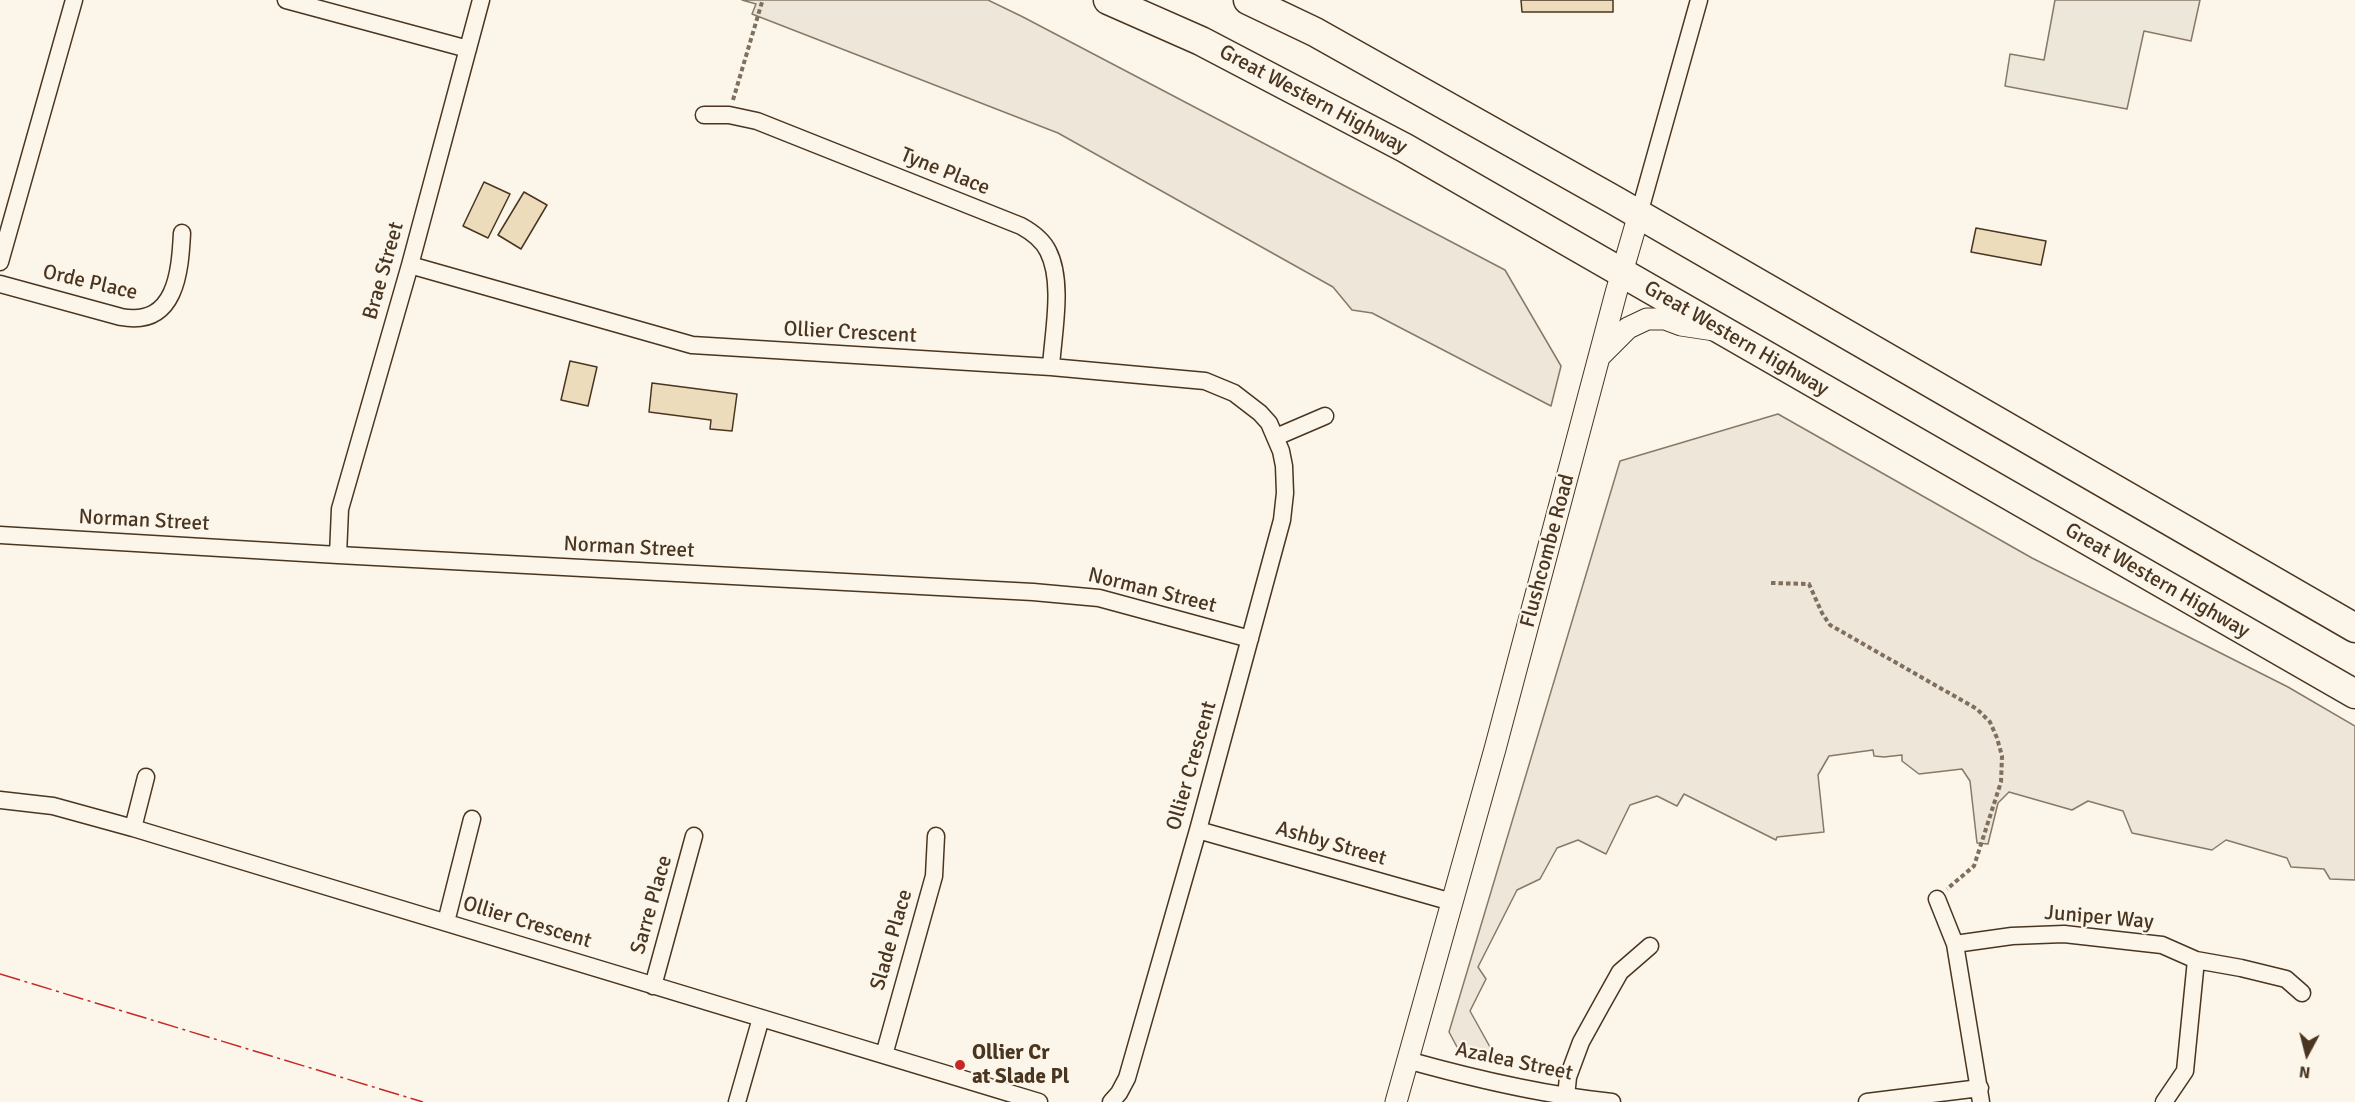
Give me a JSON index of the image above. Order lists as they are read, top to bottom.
{
  "streets": {
    "highway": ["Great Western Highway"],
    "street": [
      "Tyne Place",
      "Brae Street",
      "Orde Place",
      "Ollier Crescent",
      "Norman Street",
      "Flushcombe Road",
      "Ashby Street",
      "Sarre Place",
      "Juniper Way",
      "Slade Place",
      "Azalea Street"
    ]
  },
  "crossings": [
    ["Great Western Highway", "Flushcombe Road"],
    ["Tyne Place", "Ollier Crescent"],
    ["Brae Street", "Ollier Crescent"],
    ["Brae Street", "Norman Street"],
    ["Ollier Crescent", "Norman Street"],
    ["Ollier Crescent", "Ashby Street"],
    ["Ollier Crescent", "Sarre Place"],
    ["Ollier Crescent", "Slade Place"],
    ["Flushcombe Road", "Ashby Street"],
    ["Flushcombe Road", "Azalea Street"]
  ],
  "places": ["Ollier Cr at Slade Pl"],
  "north": "bottom"
}
